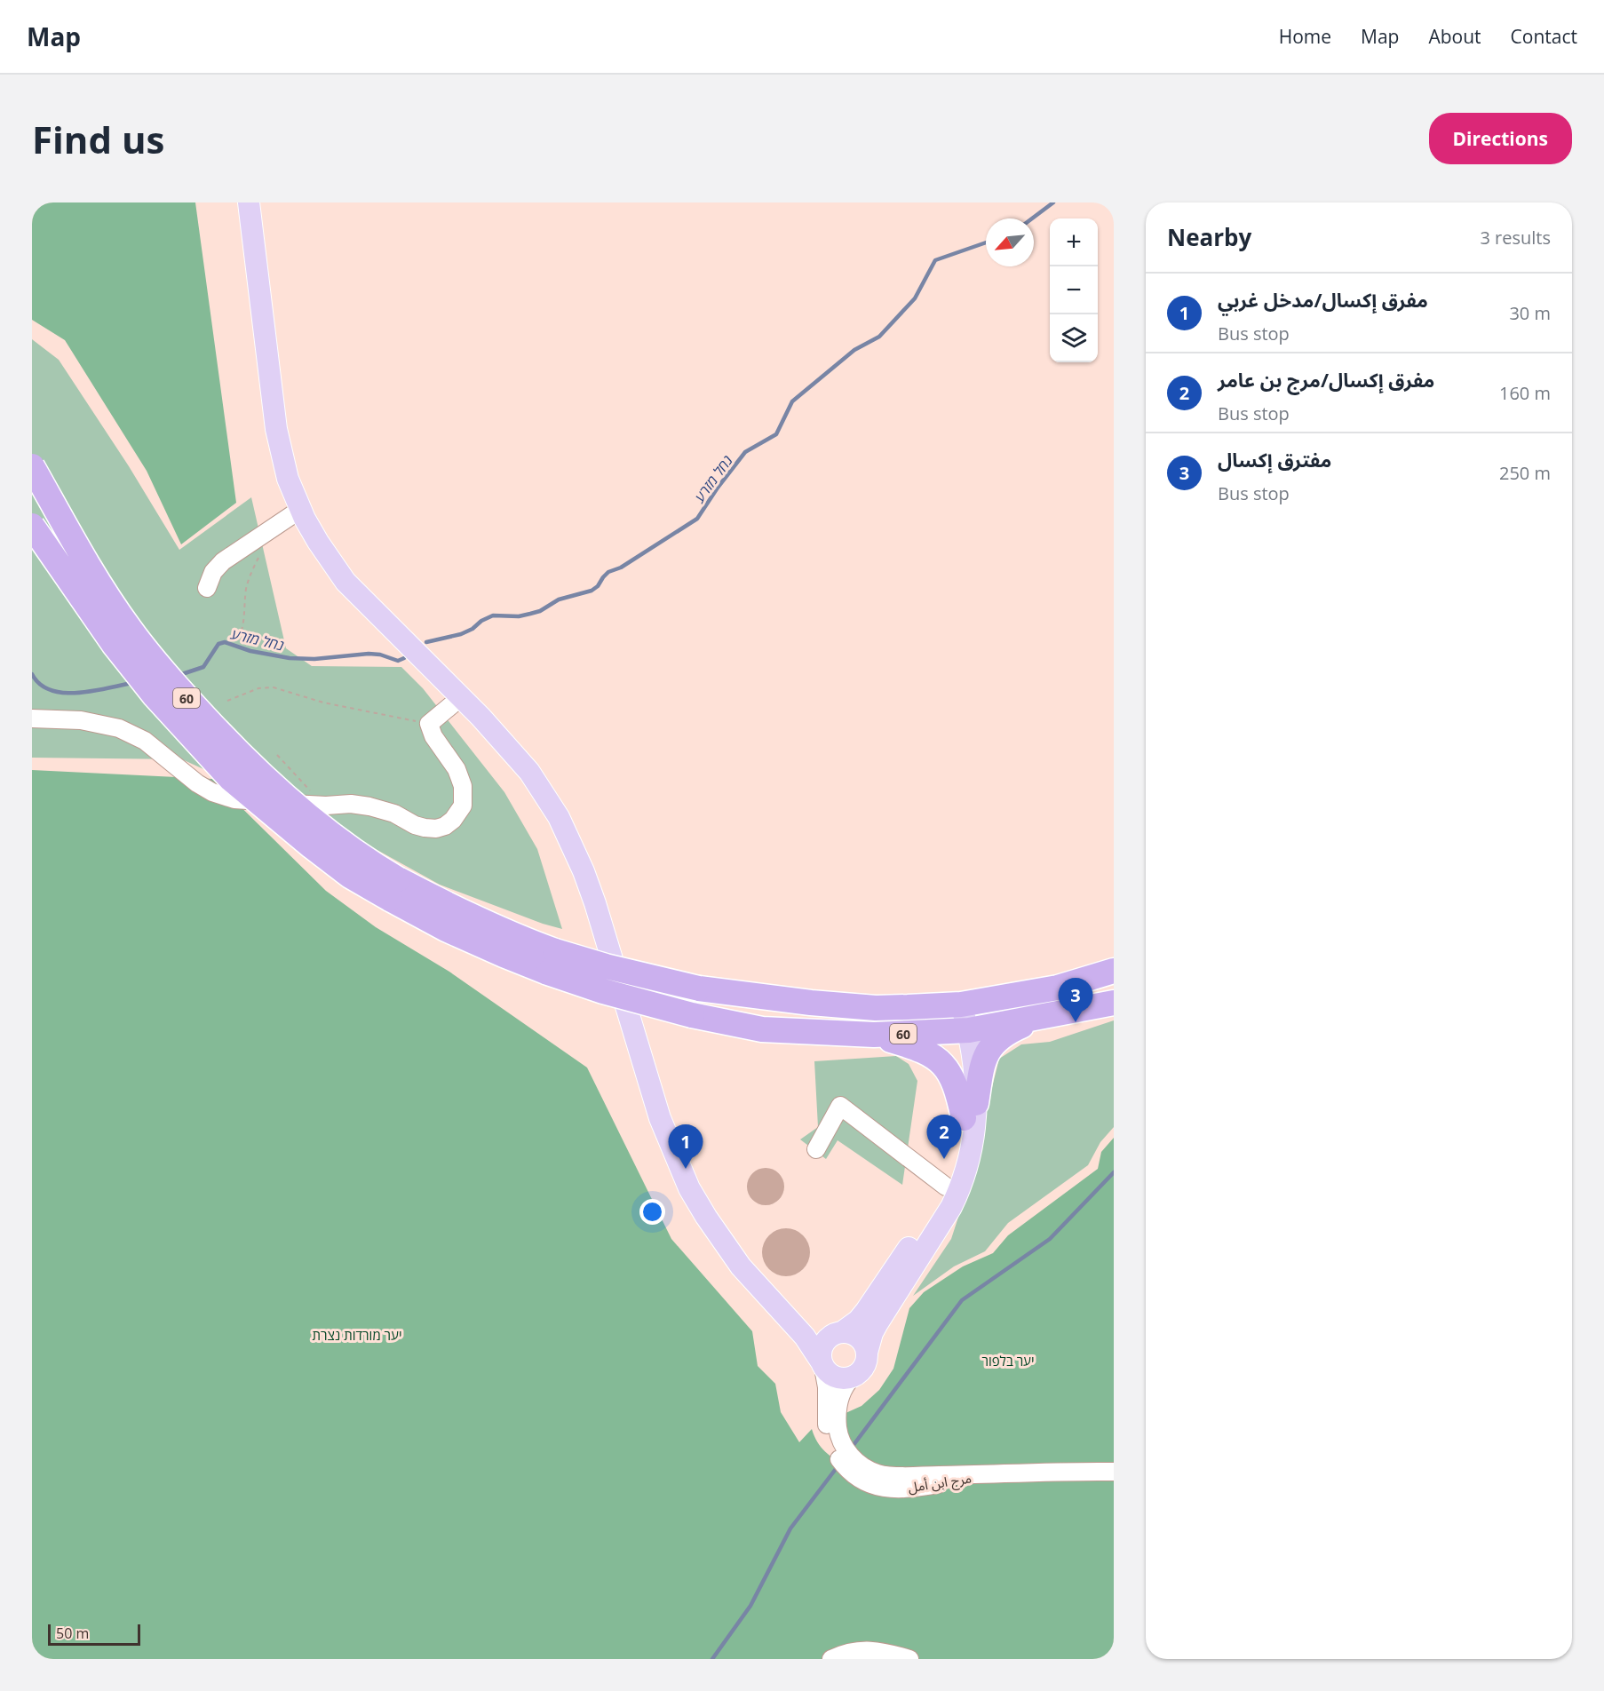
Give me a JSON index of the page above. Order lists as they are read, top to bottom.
{
  "streets": {
    "highway": ["60"],
    "street": ["مرج ابن أمل"]
  },
  "water": ["נחל מזרע"],
  "parks": ["יער מורדות נצרת", "יער בלפור"],
  "scale_bar": "50 m",
  "north": "bottom left",
  "page": {
    "header": "Map",
    "nav": [
      "Home",
      "Map",
      "About",
      "Contact"
    ],
    "buttons": "Directions",
    "title": "Find us",
    "heading": ["Nearby", "3 results"],
    "map_buttons": ["+", "−"],
    "list": [
      {
        "mark": "1",
        "name": "مفرق إكسال/مدخل غربي",
        "note": "Bus stop",
        "value": "30 m"
      },
      {
        "mark": "2",
        "name": "مفرق إكسال/مرج بن عامر",
        "note": "Bus stop",
        "value": "160 m"
      },
      {
        "mark": "3",
        "name": "مفترق إكسال",
        "note": "Bus stop",
        "value": "250 m"
      }
    ],
    "pins": ["3", "2", "1"],
    "scale": "50 m"
  }
}
